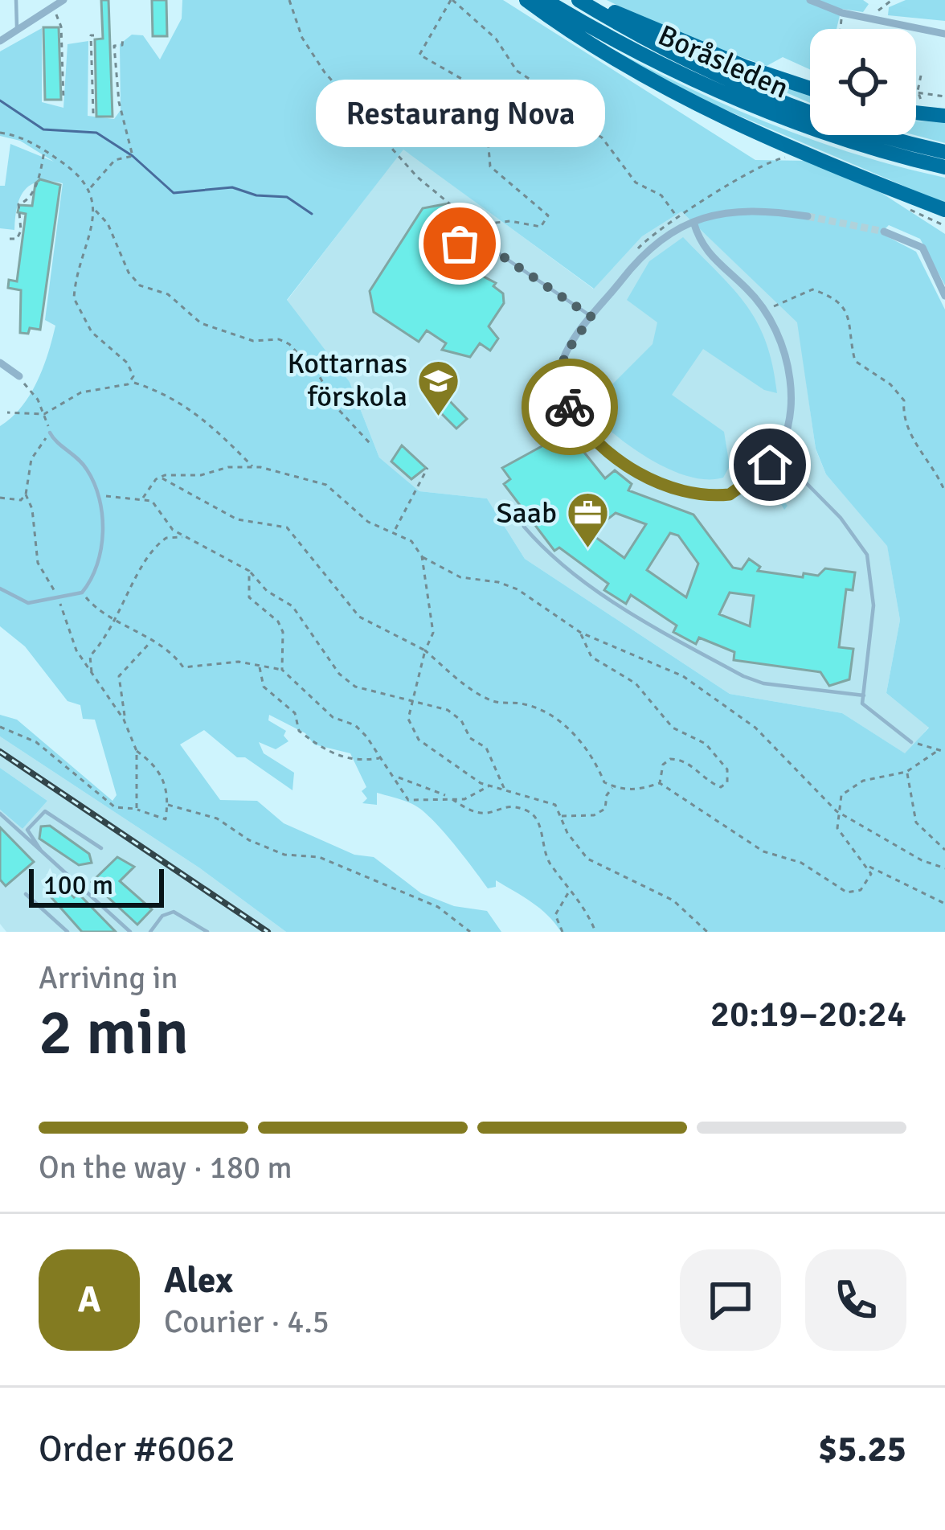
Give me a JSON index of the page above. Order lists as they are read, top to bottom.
{
  "streets": {
    "highway": ["Boråsleden"]
  },
  "places": {
    "other": ["Restaurang Nova"],
    "school or university": ["Kottarnas förskola"],
    "office": ["Saab"]
  },
  "scale_bar": "100 m",
  "page": {
    "bubble": "Restaurang Nova",
    "scale": "100 m",
    "heading": ["2 min", "Arriving in", "20:19–20:24"],
    "panel": [
      "Alex",
      "Courier · 4.5",
      "Order #6062",
      "$5.25"
    ],
    "bar": "On the way · 180 m",
    "round": "A"
  }
}
